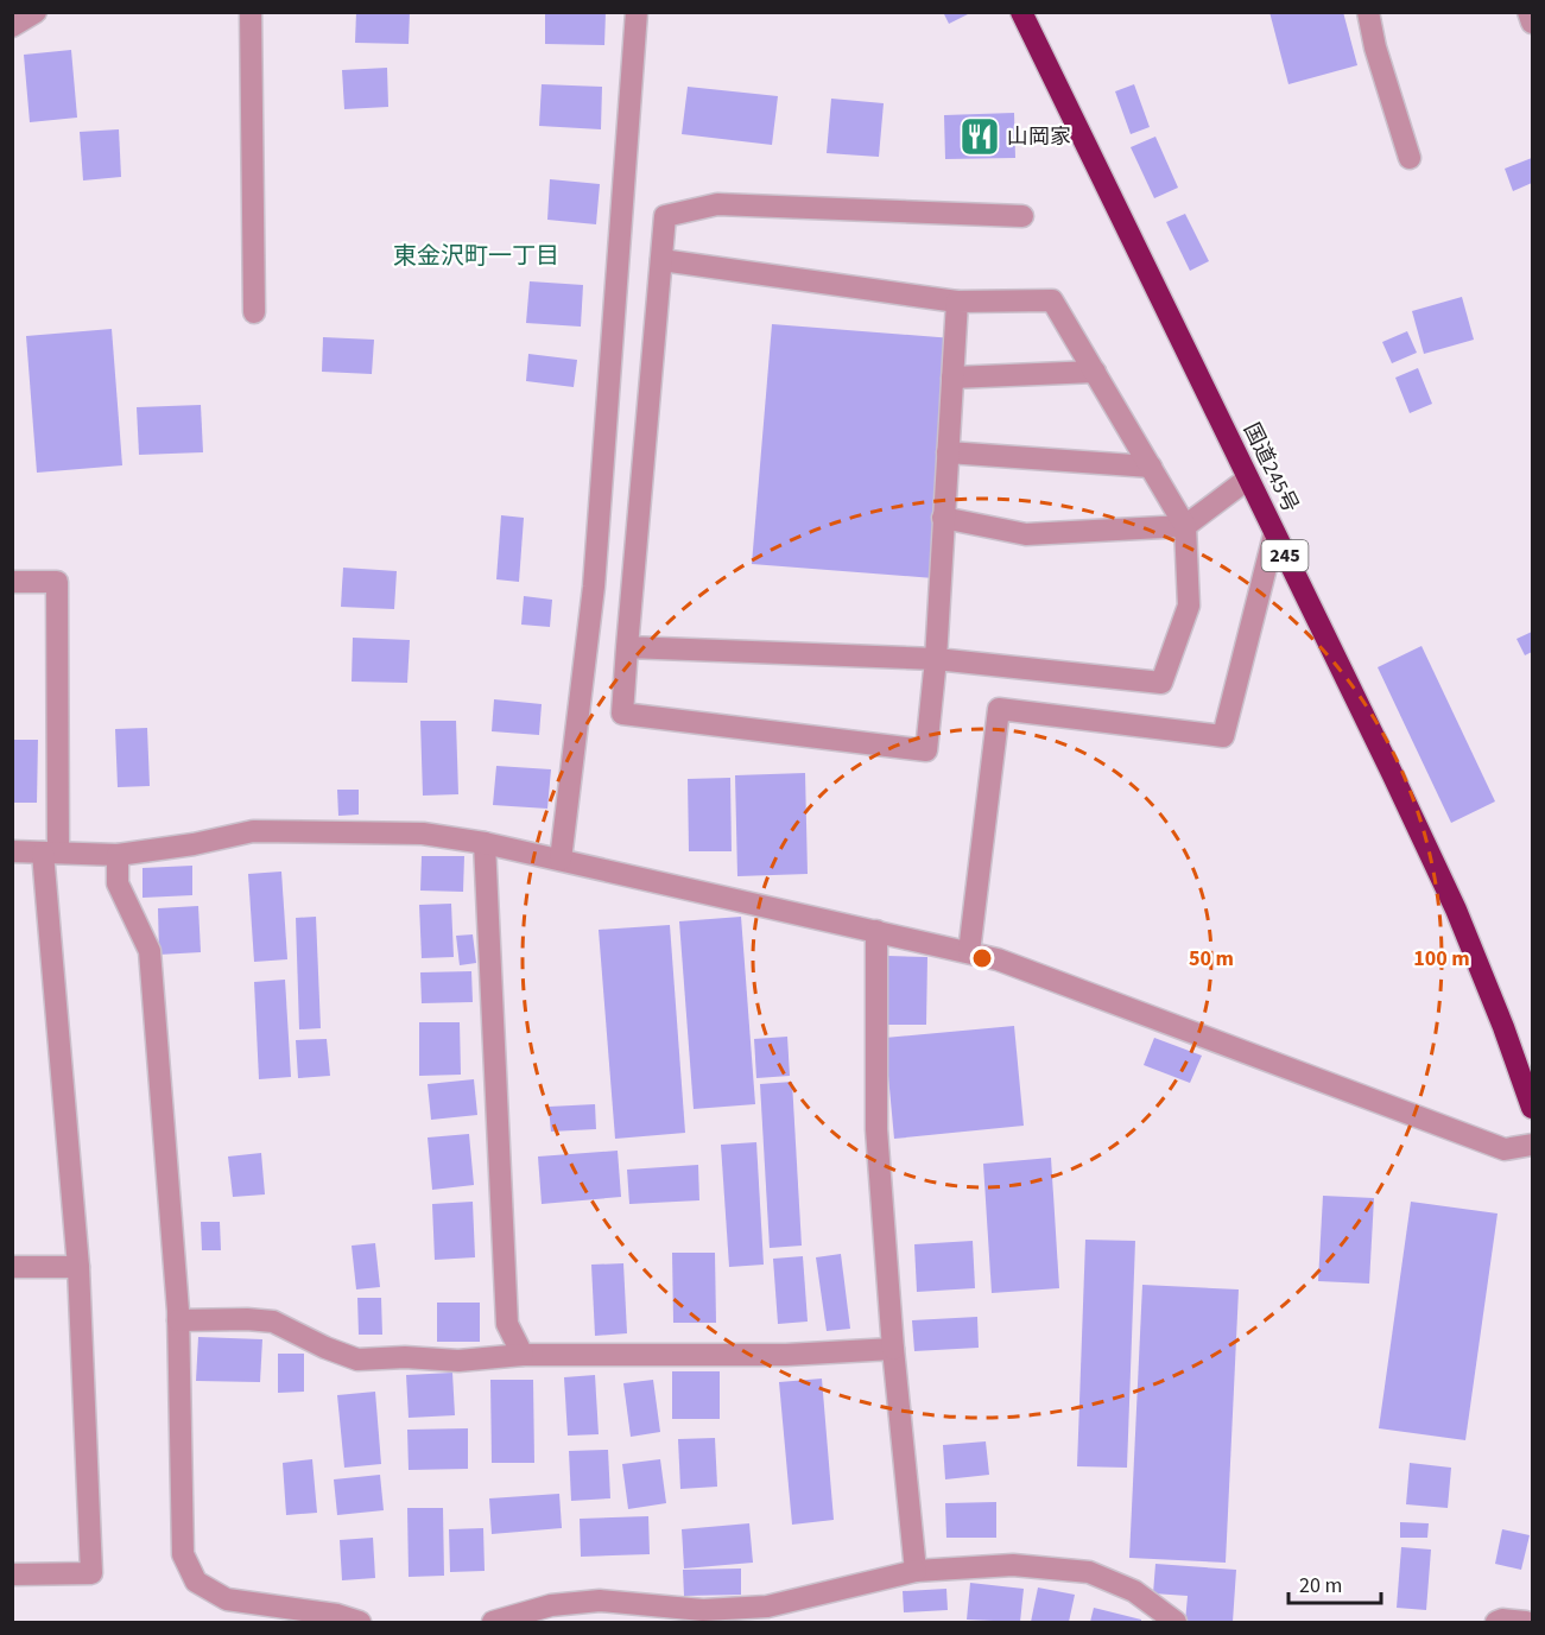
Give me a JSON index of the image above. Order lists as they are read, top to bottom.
{
  "streets": {
    "highway": ["国道245号", "245"]
  },
  "districts": ["東金沢町一丁目"],
  "places": {
    "restaurant": ["山岡家"]
  },
  "scale_bar": "20 m",
  "rings": ["50 m", "100 m"]
}
